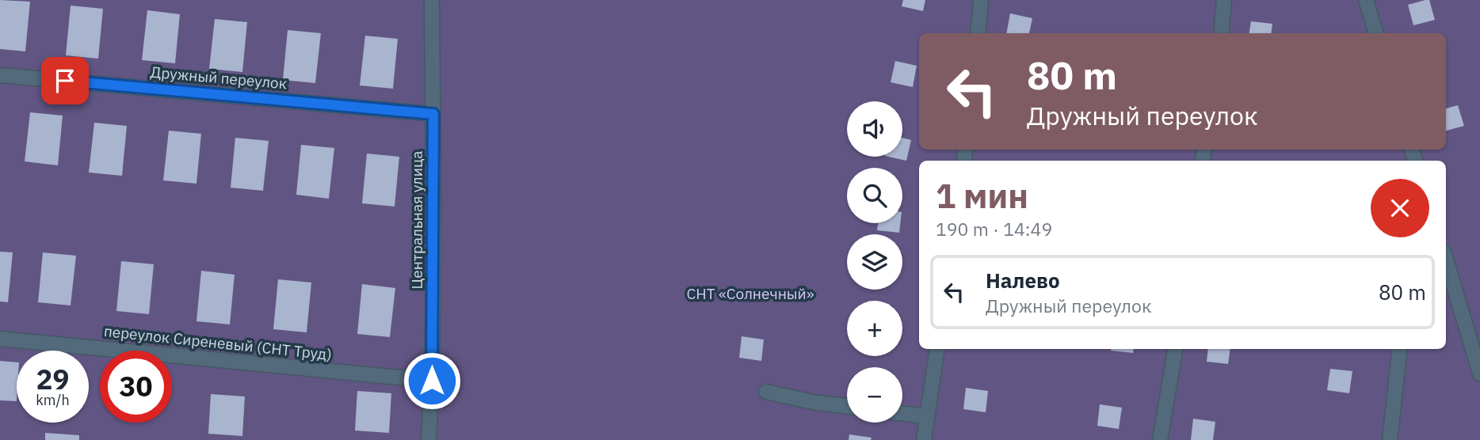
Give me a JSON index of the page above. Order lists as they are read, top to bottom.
{
  "streets": {
    "street": ["Дружный переулок", "Центральная улица", "переулок Сиреневый (СНТ Труд)"]
  },
  "crossings": [
    ["Дружный переулок", "Центральная улица"],
    ["Центральная улица", "переулок Сиреневый (СНТ Труд)"]
  ],
  "parks": ["СНТ «Солнечный»"],
  "page": {
    "turn": ["80 m", "Дружный переулок"],
    "map_buttons": ["+", "−"],
    "heading": ["1 мин", "190 m · 14:49"],
    "list": [
      {
        "name": "Налево",
        "note": "Дружный переулок",
        "value": "80 m"
      }
    ],
    "speed": "29 km/h",
    "limit": "30"
  }
}
